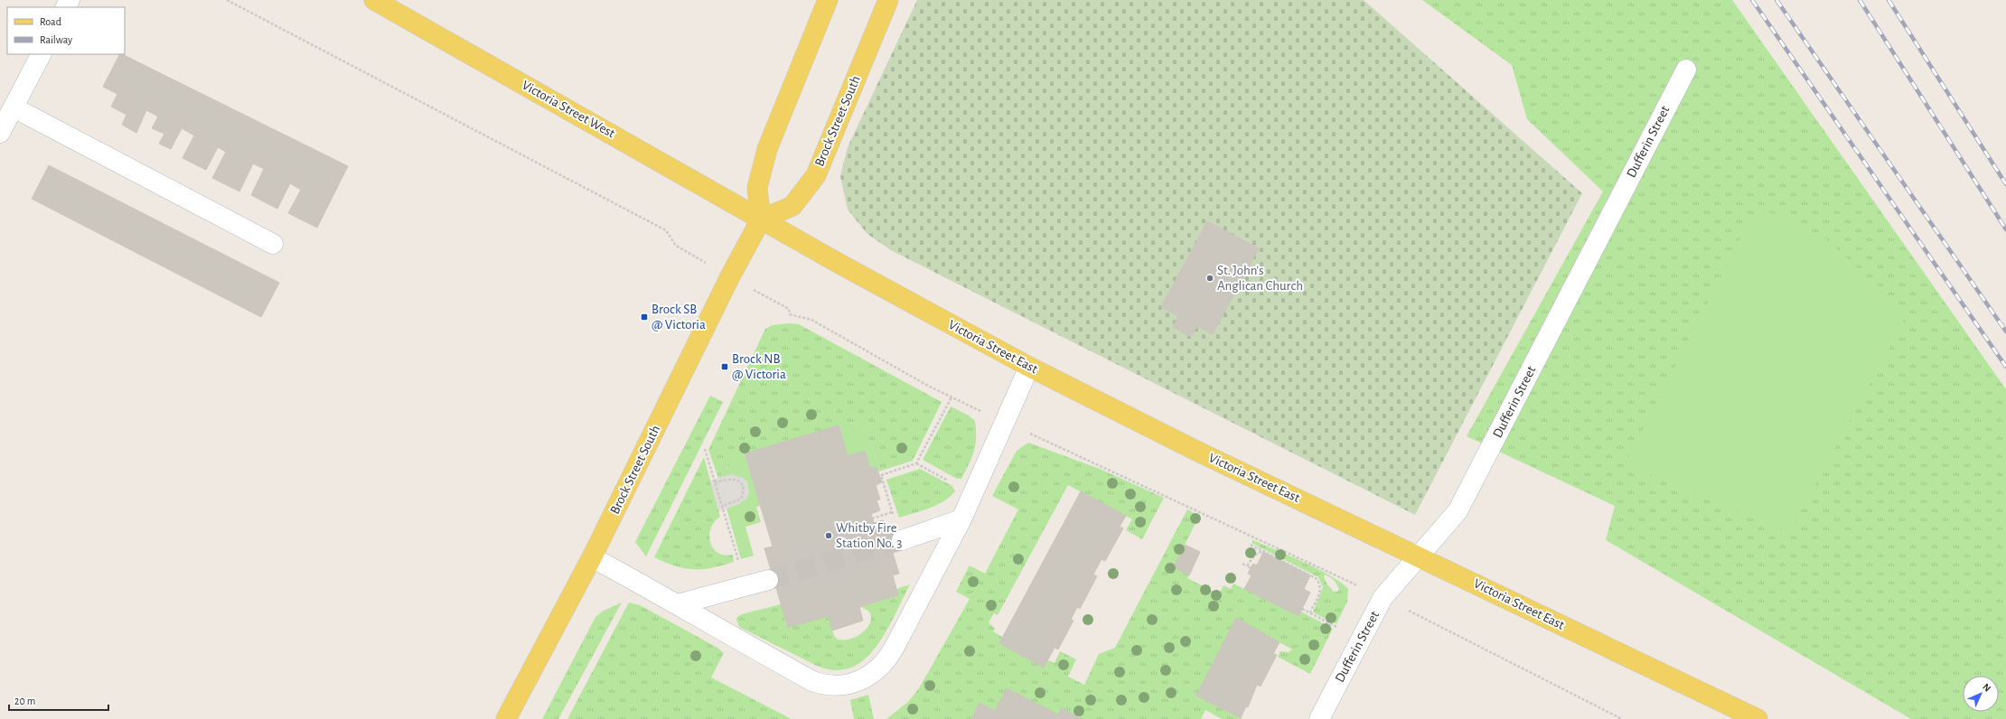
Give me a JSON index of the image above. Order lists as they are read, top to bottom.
{
  "streets": {
    "main road": ["Victoria Street West", "Brock Street South", "Victoria Street East"],
    "street": ["Dufferin Street"]
  },
  "crossings": [
    ["Victoria Street West", "Brock Street South"],
    ["Victoria Street West", "Victoria Street East"],
    ["Brock Street South", "Victoria Street East"],
    ["Dufferin Street", "Victoria Street East"]
  ],
  "places": {
    "other": ["St. John's Anglican Church", "Whitby Fire Station No. 3"],
    "transit": ["Brock SB @ Victoria", "Brock NB @ Victoria"]
  },
  "legend": ["Road", "Railway"],
  "scale_bar": "20 m",
  "north": "top right"
}
